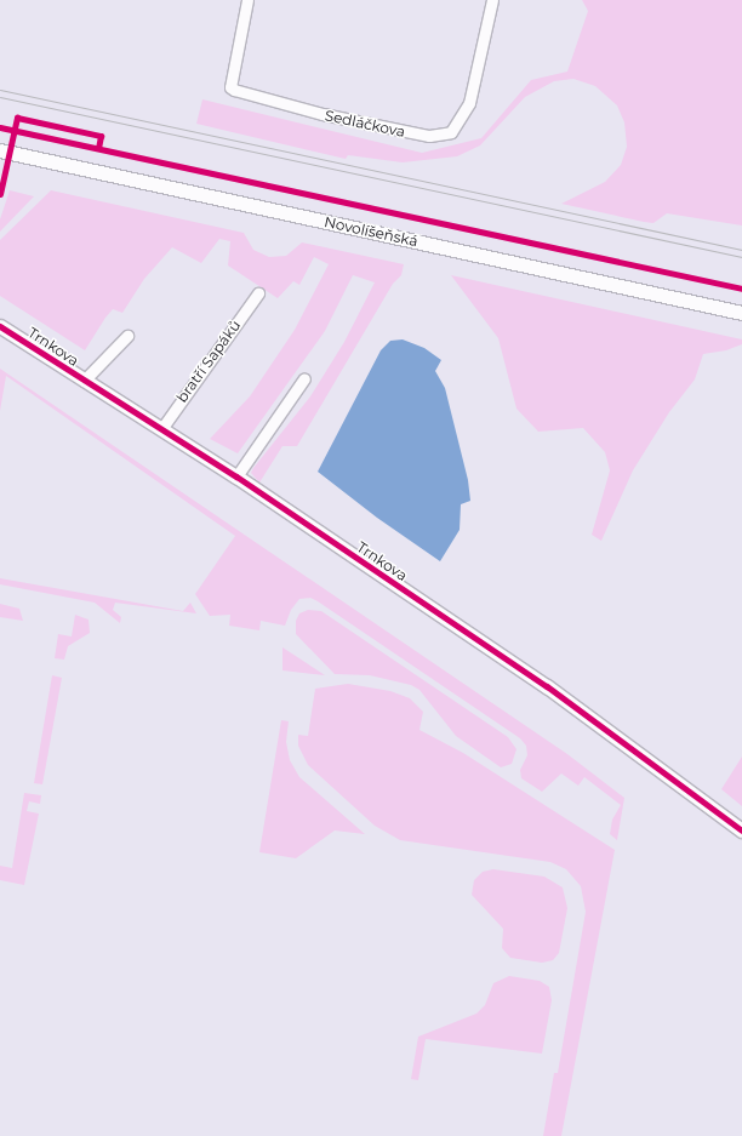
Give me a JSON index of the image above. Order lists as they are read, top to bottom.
{
  "streets": {
    "street": [
      "Sedláčkova",
      "Novolíšeňská",
      "Trnkova",
      "bratří Sapáků"
    ]
  },
  "crossings": [
    ["Trnkova", "bratří Sapáků"]
  ]
}
